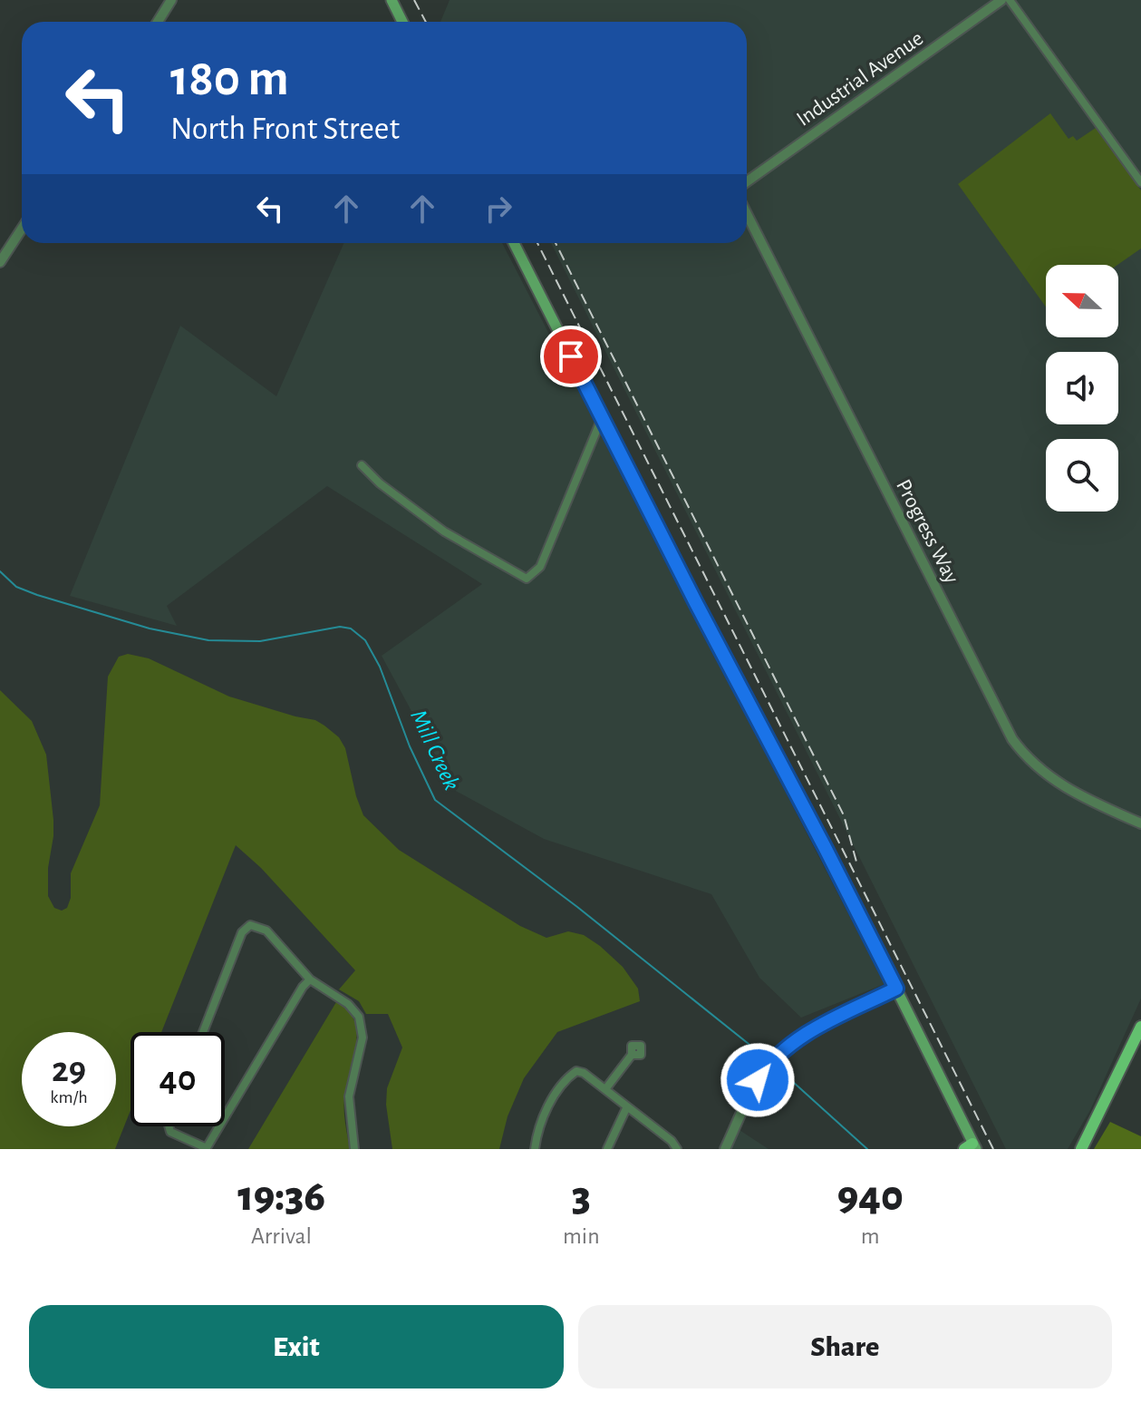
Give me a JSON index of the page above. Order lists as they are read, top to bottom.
{
  "streets": {
    "street": ["Industrial Avenue", "Progress Way"]
  },
  "water": ["Mill Creek"],
  "north": "left",
  "page": {
    "turn": ["180 m", "North Front Street"],
    "speed": "29 km/h",
    "limit": "40",
    "eta": [
      "19:36",
      "Arrival",
      "3",
      "min",
      "940",
      "m"
    ],
    "buttons": ["Exit", "Share"]
  }
}
